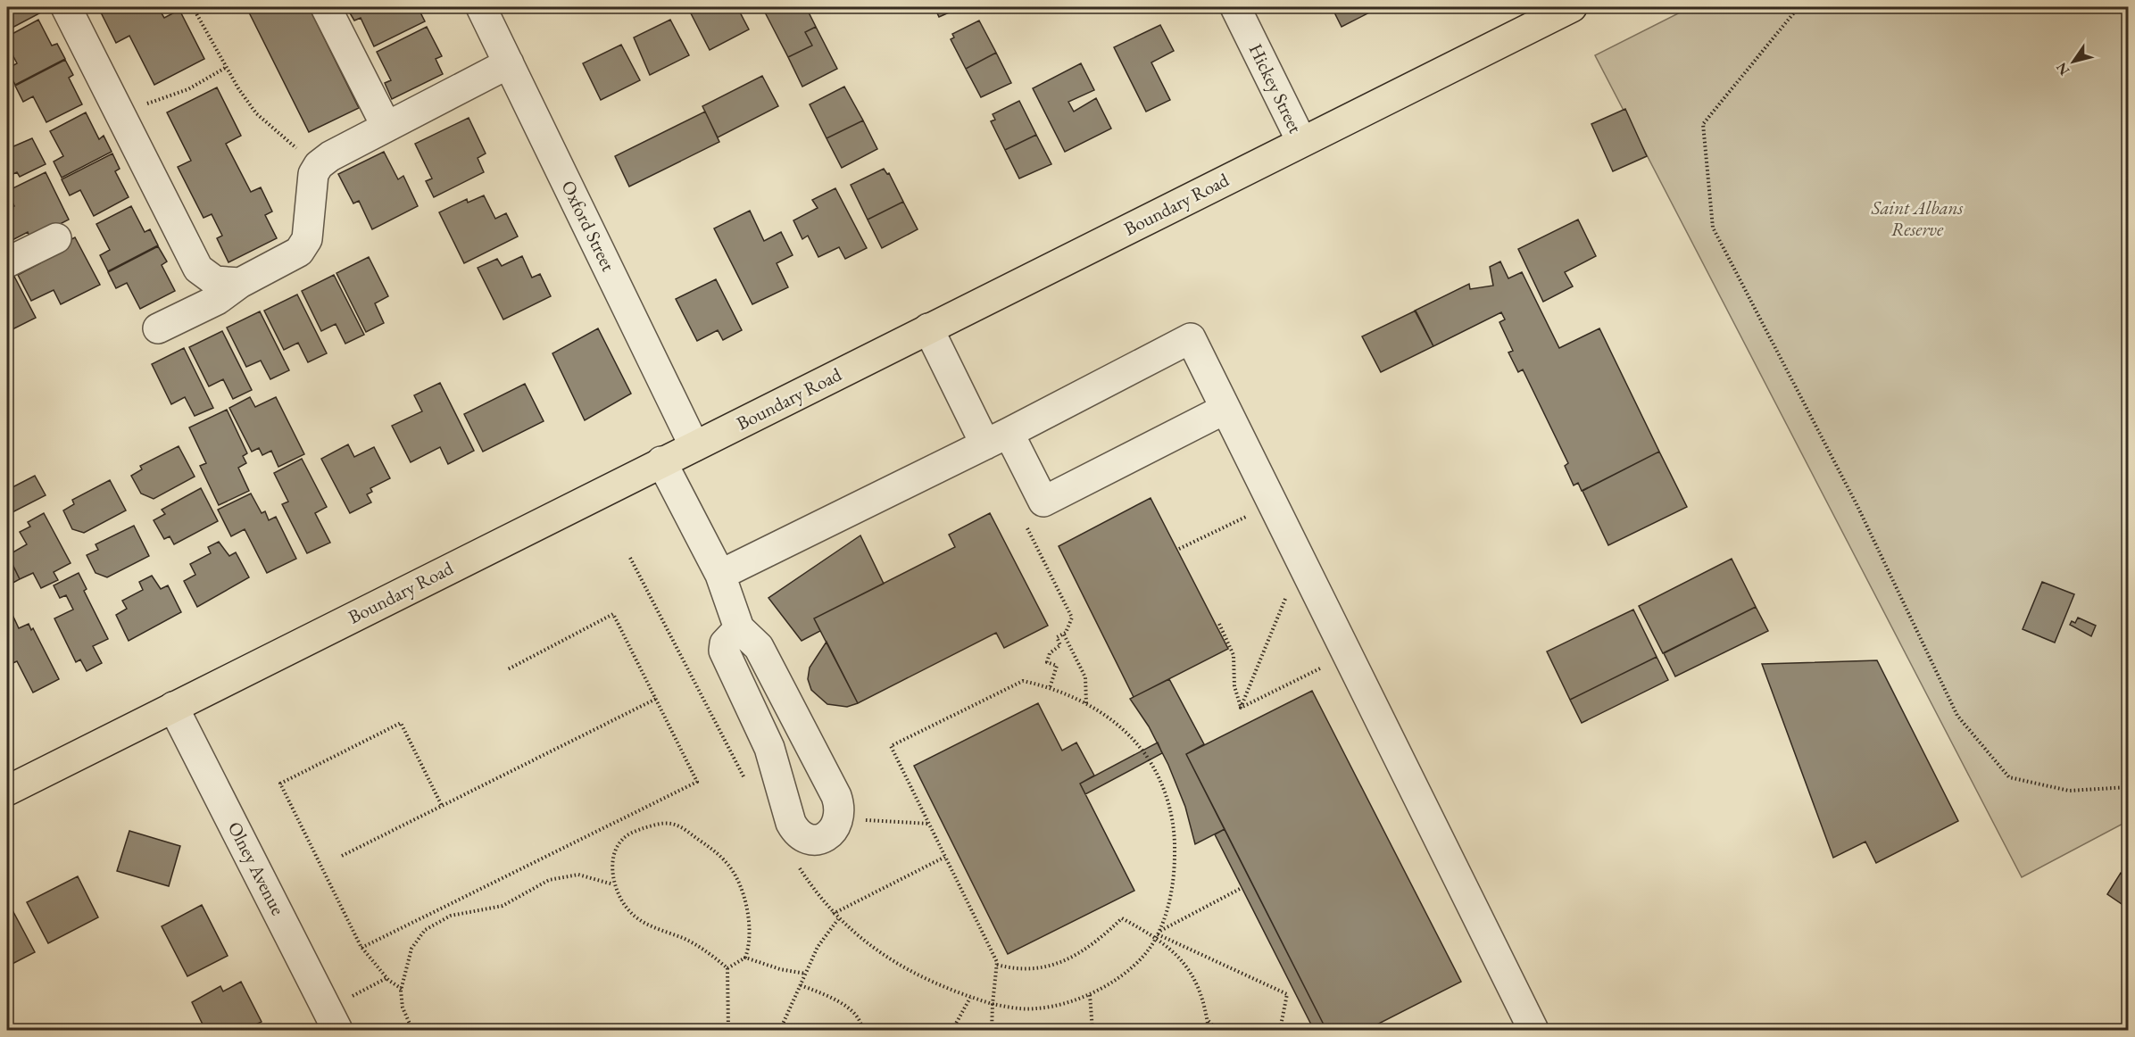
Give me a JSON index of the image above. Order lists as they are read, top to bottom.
{
  "streets": {
    "main road": ["Boundary Road"],
    "street": ["Hickey Street", "Oxford Street", "Olney Avenue"]
  },
  "crossings": [
    ["Hickey Street", "Boundary Road"],
    ["Boundary Road", "Oxford Street"],
    ["Boundary Road", "Olney Avenue"]
  ],
  "parks": ["Saint Albans Reserve"],
  "north": "bottom left"
}
